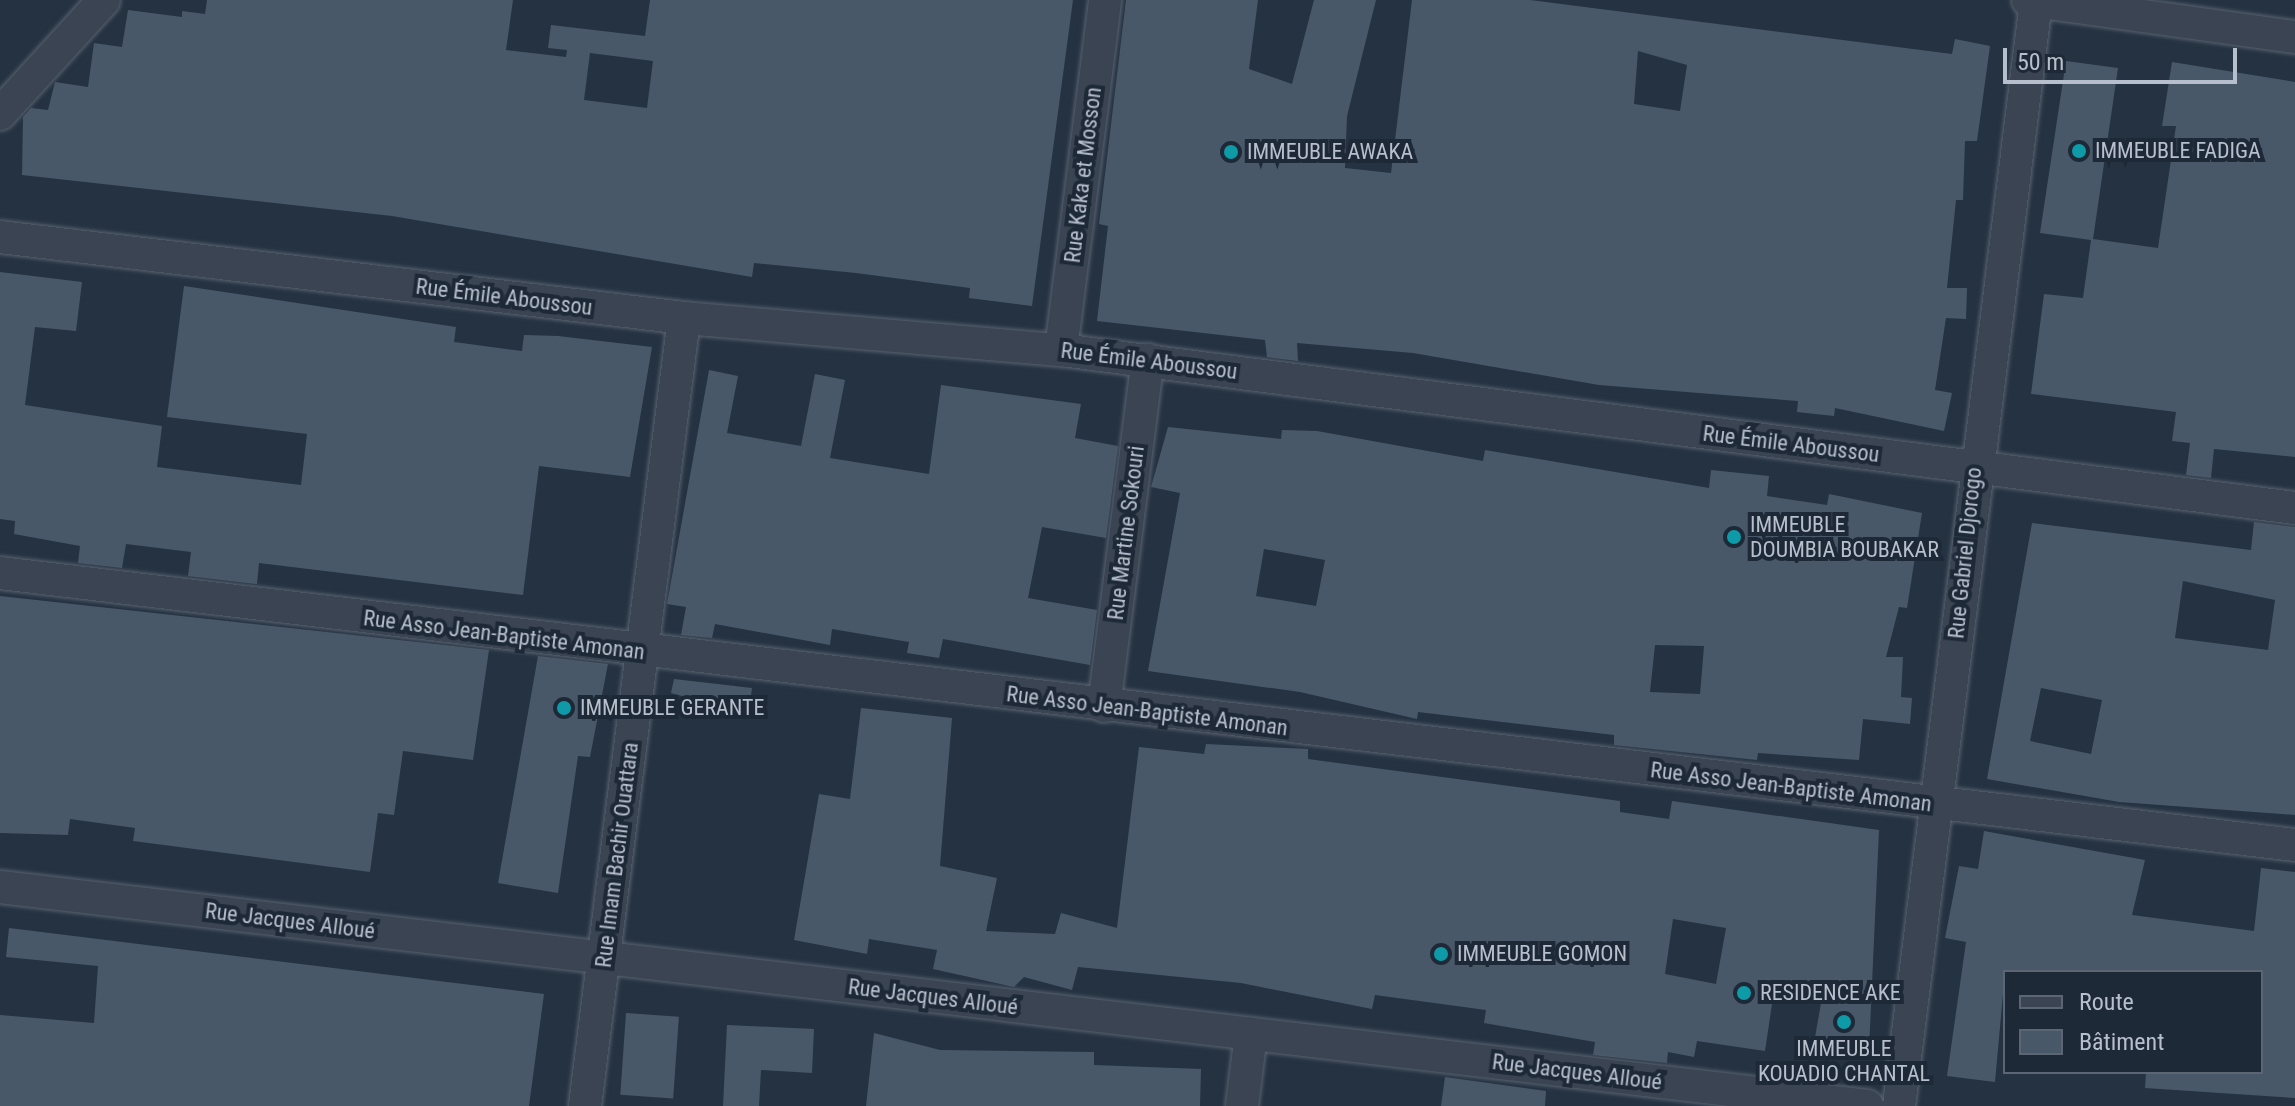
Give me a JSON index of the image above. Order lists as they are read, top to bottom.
{
  "streets": {
    "street": [
      "Rue Kaka et Mosson",
      "Rue Émile Aboussou",
      "Rue Martine Sokouri",
      "Rue Gabriel Djorogo",
      "Rue Asso Jean-Baptiste Amonan",
      "Rue Imam Bachir Ouattara",
      "Rue Jacques Alloué"
    ]
  },
  "crossings": [
    ["Rue Kaka et Mosson", "Rue Émile Aboussou"],
    ["Rue Émile Aboussou", "Rue Martine Sokouri"],
    ["Rue Émile Aboussou", "Rue Gabriel Djorogo"],
    ["Rue Émile Aboussou", "Rue Imam Bachir Ouattara"],
    ["Rue Martine Sokouri", "Rue Asso Jean-Baptiste Amonan"],
    ["Rue Gabriel Djorogo", "Rue Asso Jean-Baptiste Amonan"],
    ["Rue Asso Jean-Baptiste Amonan", "Rue Imam Bachir Ouattara"],
    ["Rue Imam Bachir Ouattara", "Rue Jacques Alloué"]
  ],
  "places": [
    "IMMEUBLE FADIGA",
    "IMMEUBLE AWAKA",
    "IMMEUBLE DOUMBIA BOUBAKAR",
    "IMMEUBLE GERANTE",
    "IMMEUBLE GOMON",
    "RESIDENCE AKE",
    "IMMEUBLE KOUADIO CHANTAL"
  ],
  "legend": ["Route", "Bâtiment"],
  "scale_bar": "50 m"
}
